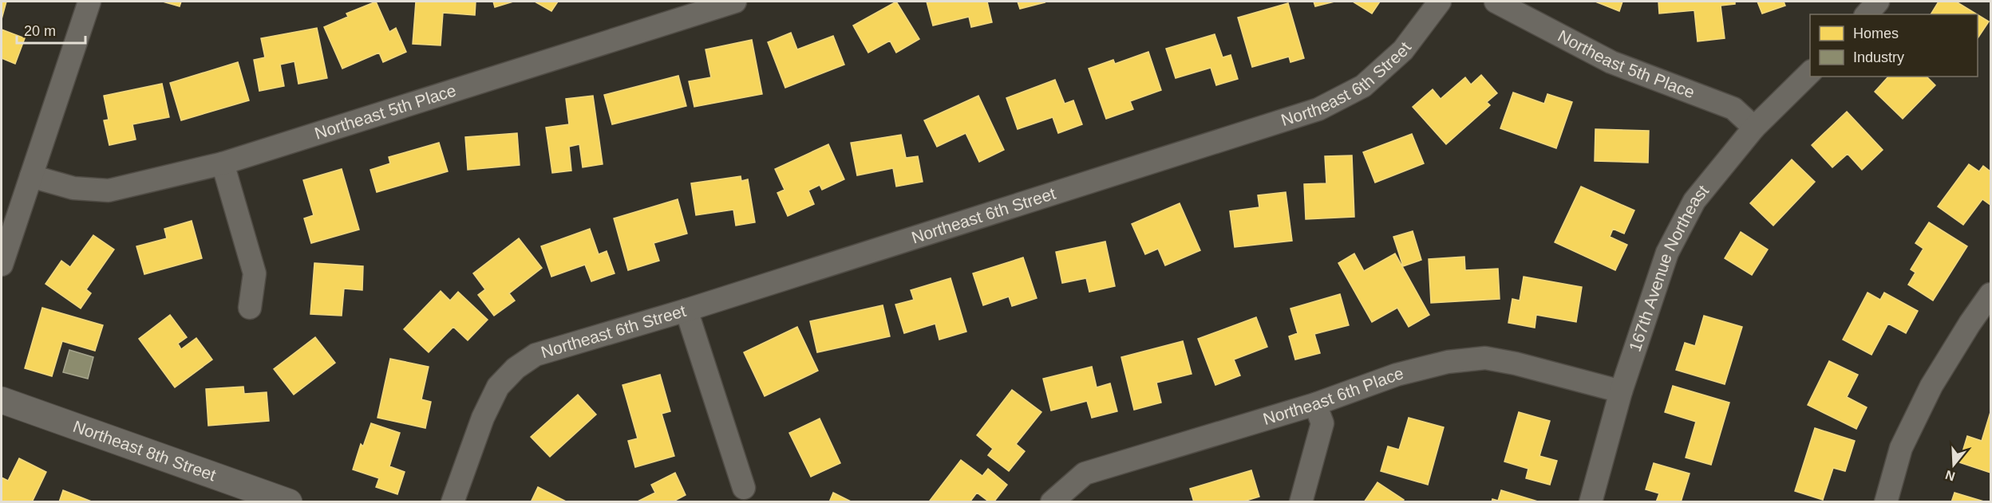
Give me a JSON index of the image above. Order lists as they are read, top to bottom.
{
  "streets": {
    "street": [
      "Northeast 5th Place",
      "Northeast 6th Street",
      "167th Avenue Northeast",
      "Northeast 6th Place",
      "Northeast 8th Street"
    ]
  },
  "crossings": [
    ["Northeast 5th Place", "167th Avenue Northeast"],
    ["167th Avenue Northeast", "Northeast 6th Place"]
  ],
  "legend": ["Homes", "Industry"],
  "scale_bar": "20 m",
  "north": "bottom"
}
